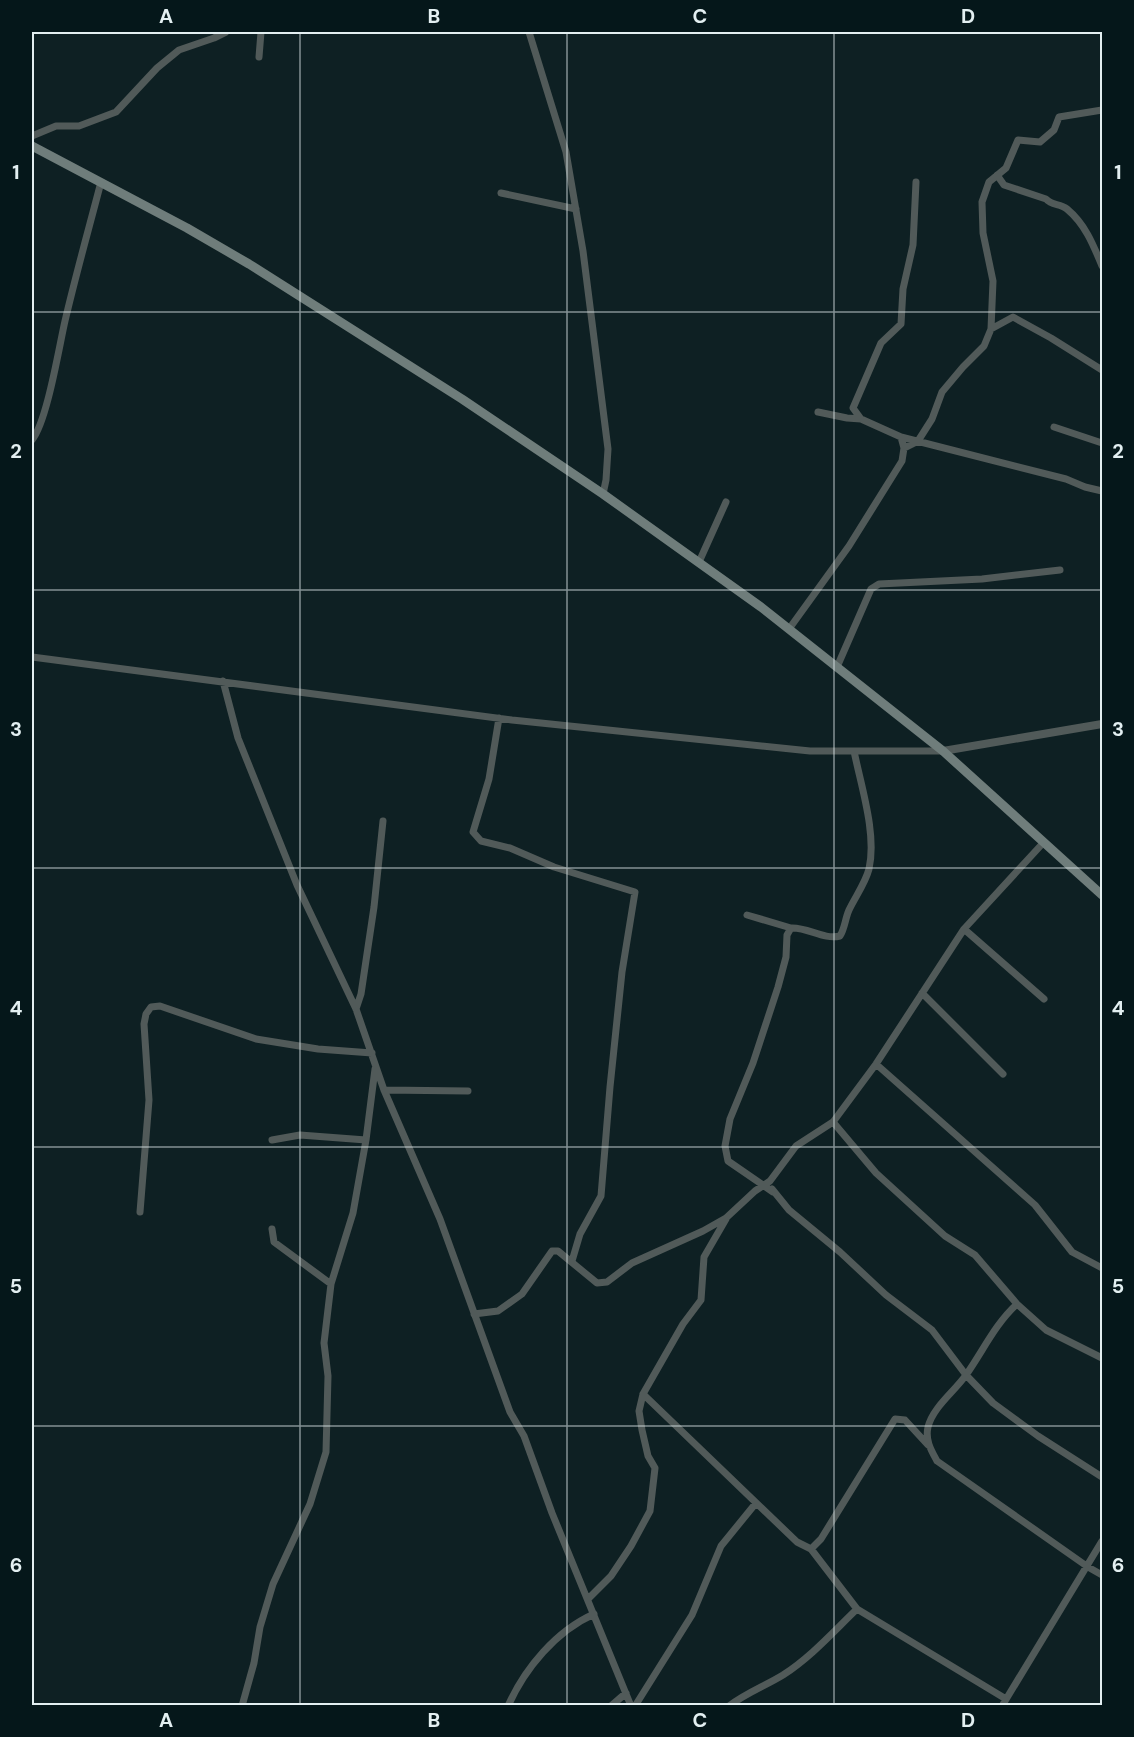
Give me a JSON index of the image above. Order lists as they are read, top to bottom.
{
  "grid": {
    "columns": [
      "A",
      "B",
      "C",
      "D"
    ],
    "rows": [
      "1",
      "2",
      "3",
      "4",
      "5",
      "6"
    ]
  }
}
